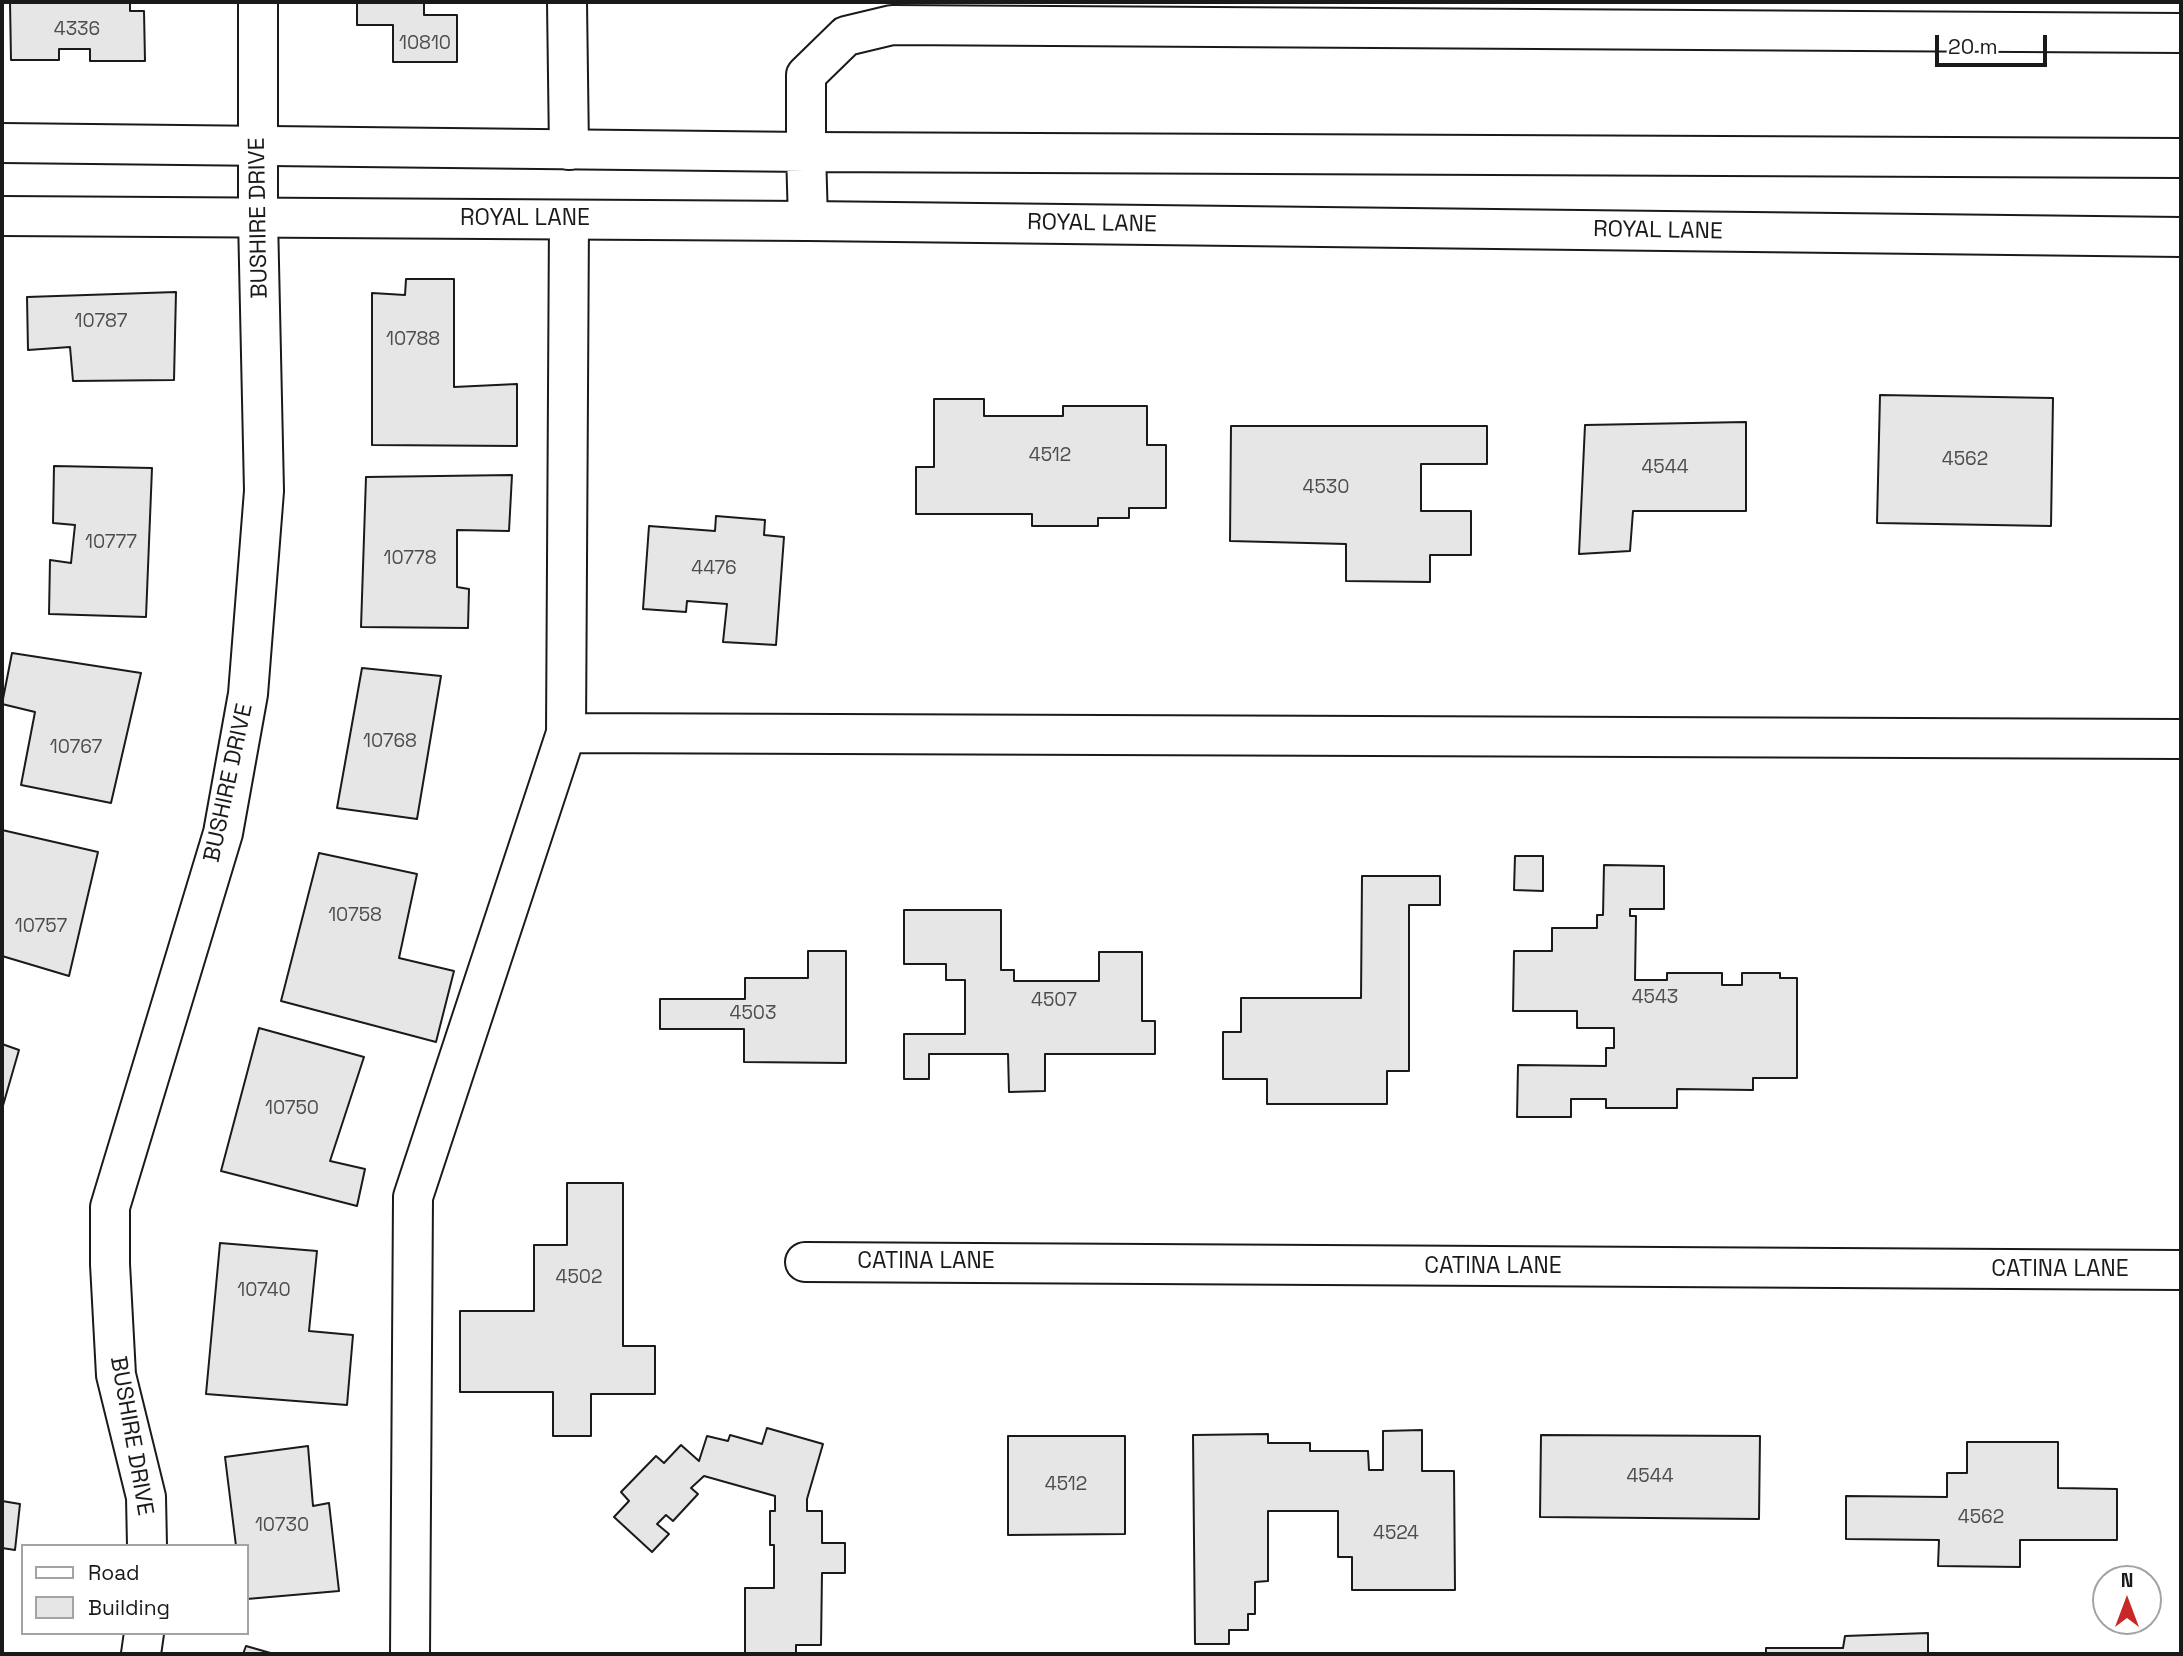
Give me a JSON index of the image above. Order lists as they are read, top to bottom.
{
  "streets": {
    "main road": ["BUSHIRE DRIVE", "ROYAL LANE", "CATINA LANE"]
  },
  "crossings": [
    ["BUSHIRE DRIVE", "ROYAL LANE"]
  ],
  "house_numbers": [
    "4336",
    "10810",
    "10787",
    "10788",
    "4512",
    "4562",
    "4544",
    "4530",
    "10777",
    "10778",
    "4476",
    "10768",
    "10767",
    "10758",
    "10757",
    "4543",
    "4507",
    "4503",
    "10750",
    "4502",
    "10740",
    "4544",
    "4512",
    "4562",
    "10730",
    "4524"
  ],
  "legend": ["Road", "Building"],
  "scale_bar": "20 m",
  "north": "top"
}
